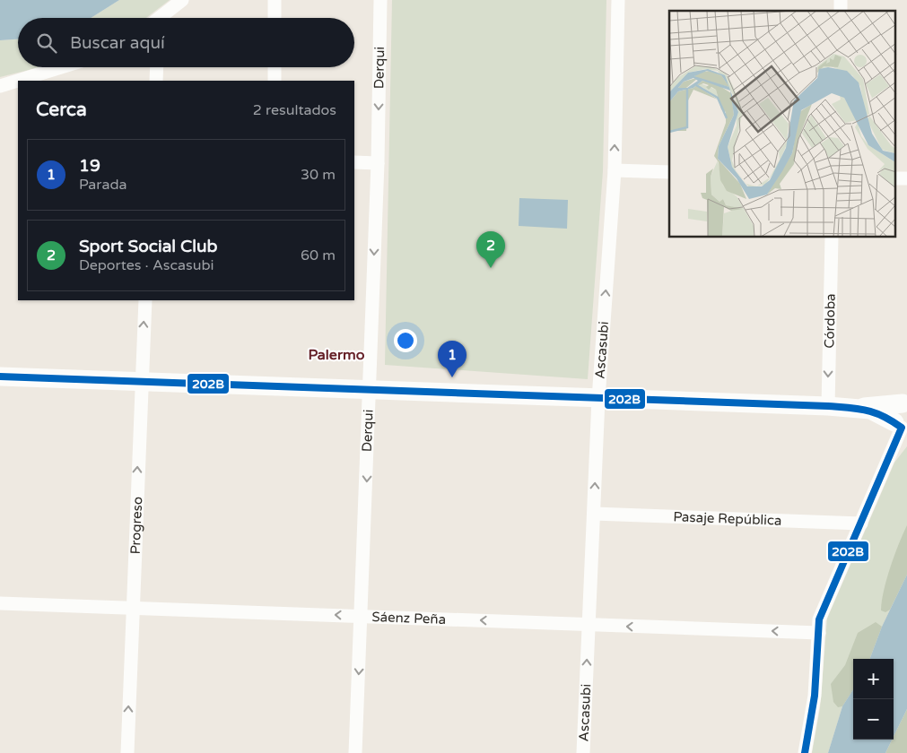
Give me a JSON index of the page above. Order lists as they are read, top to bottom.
{
  "streets": {
    "street": [
      "Derqui",
      "Córdoba",
      "Ascasubi",
      "Pasaje República",
      "Progreso",
      "Sáenz Peña"
    ]
  },
  "crossings": [
    ["Derqui", "Sáenz Peña"],
    ["Ascasubi", "Pasaje República"],
    ["Ascasubi", "Sáenz Peña"],
    ["Progreso", "Sáenz Peña"]
  ],
  "one_way": [
    "Derqui",
    "Córdoba",
    "Ascasubi",
    "Progreso",
    "Sáenz Peña"
  ],
  "districts": ["Palermo"],
  "lines": ["transit line 202B"],
  "page": {
    "search": "Buscar aquí",
    "heading": ["Cerca", "2 resultados"],
    "list": [
      {
        "mark": "1",
        "name": "19",
        "note": "Parada",
        "value": "30 m"
      },
      {
        "mark": "2",
        "name": "Sport Social Club",
        "note": "Deportes · Ascasubi",
        "value": "60 m"
      }
    ],
    "pins": ["2", "1"],
    "map_buttons": ["+", "−"]
  }
}
